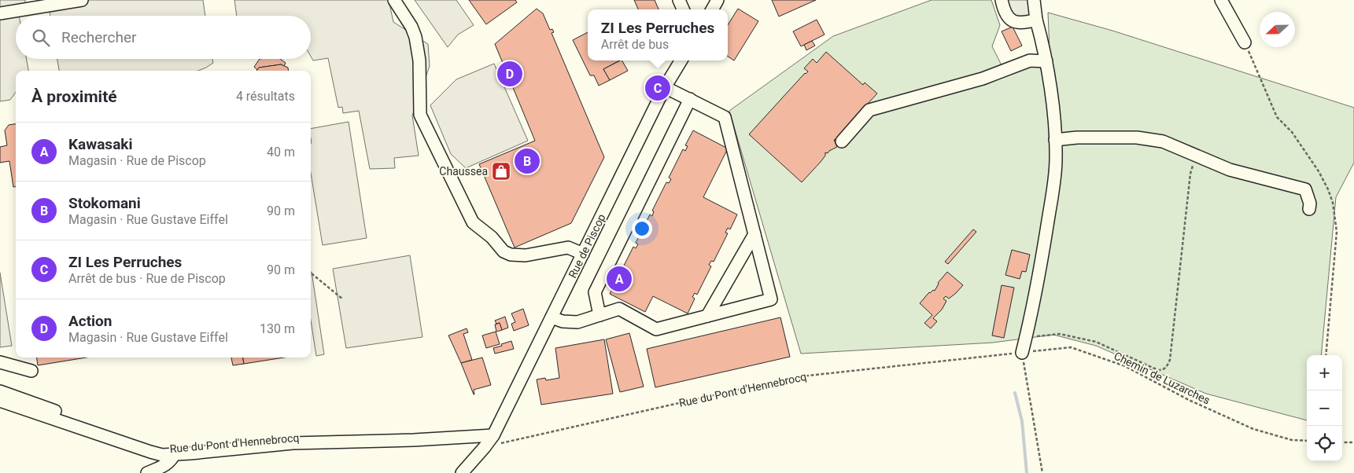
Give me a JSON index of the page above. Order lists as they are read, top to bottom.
{
  "streets": {
    "street": ["Rue de Piscop", "Rue du Pont d'Hennebrocq"],
    "path": ["Chemin de Luzarches"]
  },
  "crossings": [
    ["Rue de Piscop", "Rue du Pont d'Hennebrocq"],
    ["Chemin de Luzarches", "Rue du Pont d'Hennebrocq"]
  ],
  "places": {
    "shop": ["Chaussea"]
  },
  "north": "left",
  "page": {
    "popup": ["ZI Les Perruches", "Arrêt de bus"],
    "search": "Rechercher",
    "pins": [
      "D",
      "C",
      "B",
      "A"
    ],
    "heading": ["À proximité", "4 résultats"],
    "list": [
      {
        "mark": "A",
        "name": "Kawasaki",
        "note": "Magasin · Rue de Piscop",
        "value": "40 m"
      },
      {
        "mark": "B",
        "name": "Stokomani",
        "note": "Magasin · Rue Gustave Eiffel",
        "value": "90 m"
      },
      {
        "mark": "C",
        "name": "ZI Les Perruches",
        "note": "Arrêt de bus · Rue de Piscop",
        "value": "90 m"
      },
      {
        "mark": "D",
        "name": "Action",
        "note": "Magasin · Rue Gustave Eiffel",
        "value": "130 m"
      }
    ],
    "map_buttons": ["+", "−"]
  }
}
